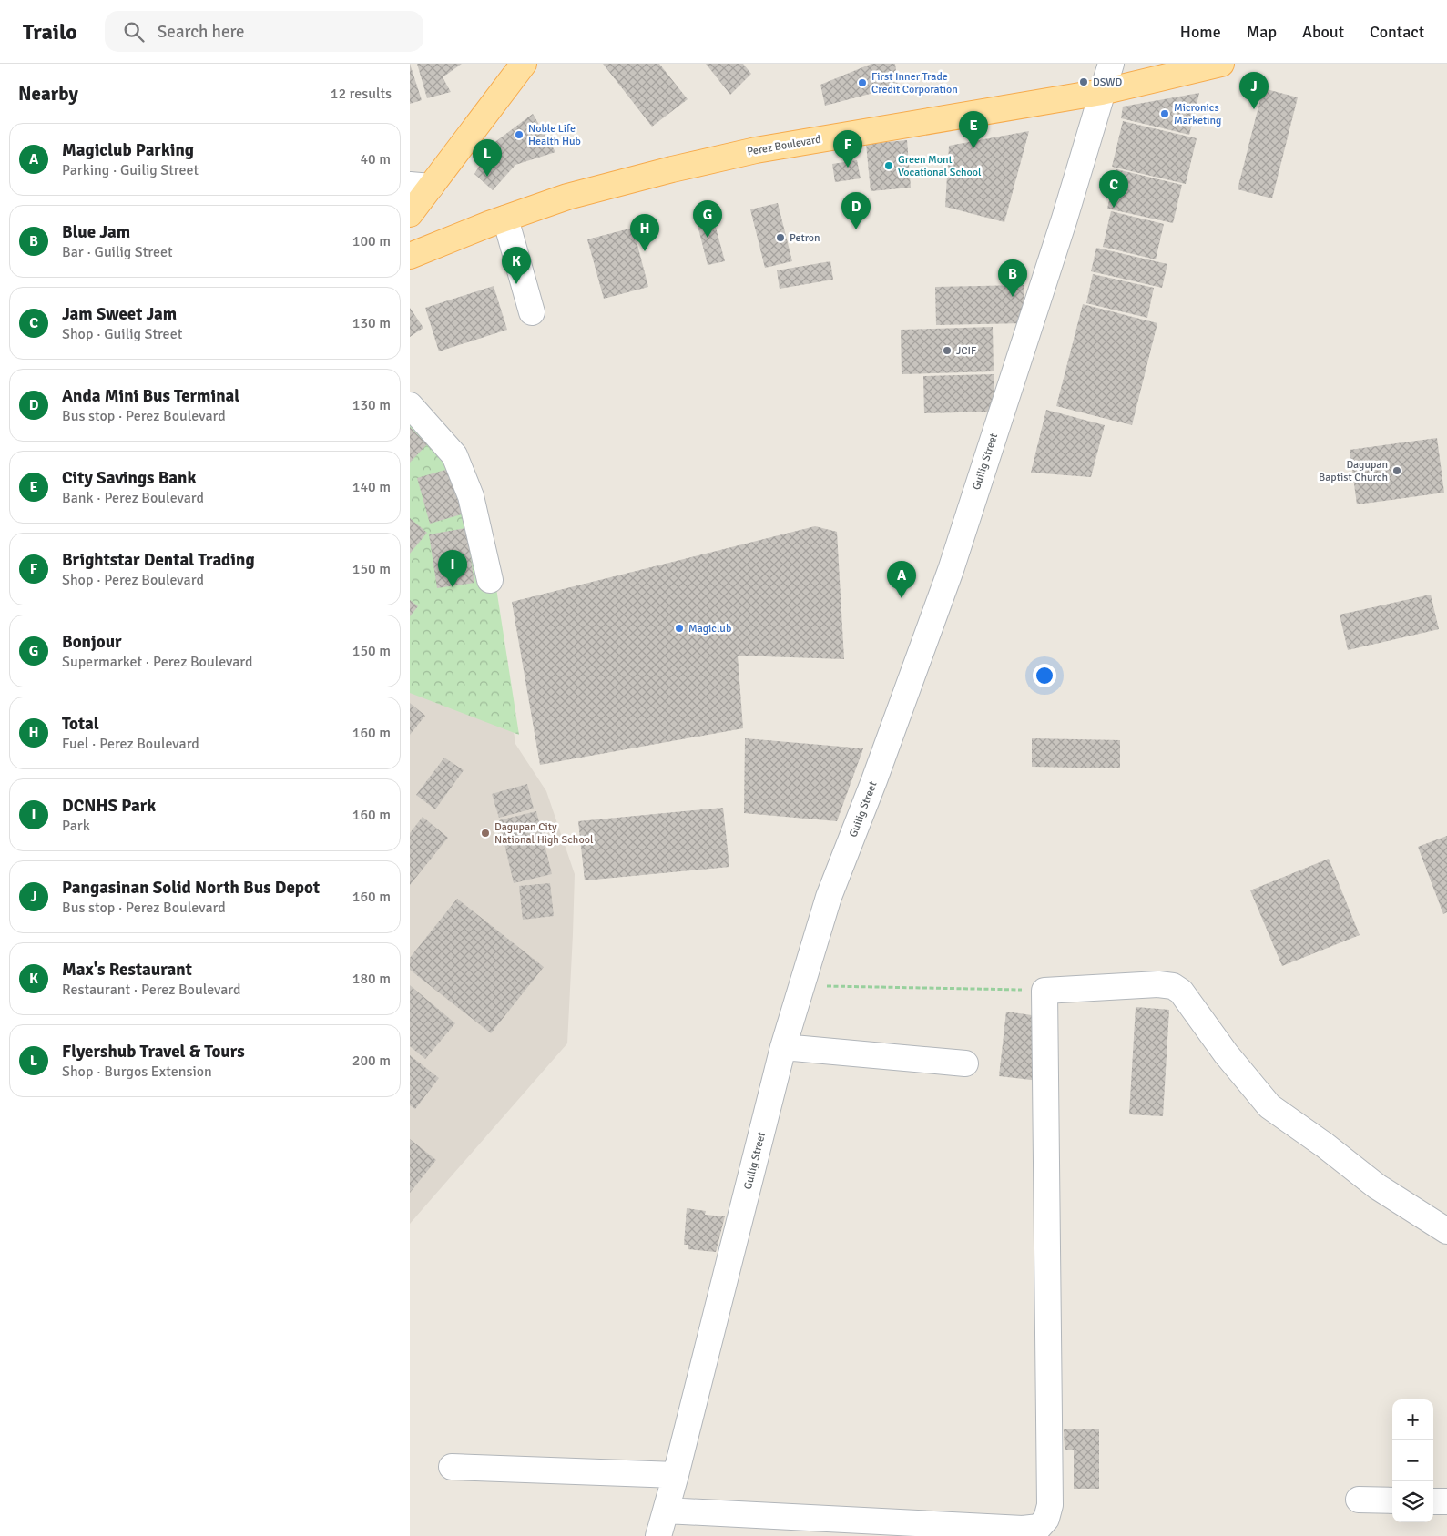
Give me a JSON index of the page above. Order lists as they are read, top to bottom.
{
  "streets": {
    "main road": ["Perez Boulevard"],
    "street": ["Guilig Street"]
  },
  "crossings": [
    ["Perez Boulevard", "Guilig Street"]
  ],
  "places": [
    "DSWD",
    "First Inner Trade Credit Corporation",
    "Micronics Marketing",
    "Noble Life Health Hub",
    "Green Mont Vocational School",
    "Petron",
    "JCIF",
    "Dagupan Baptist Church",
    "Magiclub",
    "Dagupan City National High School"
  ],
  "page": {
    "header": "Trailo",
    "search": "Search here",
    "nav": [
      "Home",
      "Map",
      "About",
      "Contact"
    ],
    "heading": ["Nearby", "12 results"],
    "pins": [
      "J",
      "E",
      "F",
      "L",
      "C",
      "D",
      "G",
      "H",
      "K",
      "B",
      "I",
      "A"
    ],
    "list": [
      {
        "mark": "A",
        "name": "Magiclub Parking",
        "note": "Parking · Guilig Street",
        "value": "40 m"
      },
      {
        "mark": "B",
        "name": "Blue Jam",
        "note": "Bar · Guilig Street",
        "value": "100 m"
      },
      {
        "mark": "C",
        "name": "Jam Sweet Jam",
        "note": "Shop · Guilig Street",
        "value": "130 m"
      },
      {
        "mark": "D",
        "name": "Anda Mini Bus Terminal",
        "note": "Bus stop · Perez Boulevard",
        "value": "130 m"
      },
      {
        "mark": "E",
        "name": "City Savings Bank",
        "note": "Bank · Perez Boulevard",
        "value": "140 m"
      },
      {
        "mark": "F",
        "name": "Brightstar Dental Trading",
        "note": "Shop · Perez Boulevard",
        "value": "150 m"
      },
      {
        "mark": "G",
        "name": "Bonjour",
        "note": "Supermarket · Perez Boulevard",
        "value": "150 m"
      },
      {
        "mark": "H",
        "name": "Total",
        "note": "Fuel · Perez Boulevard",
        "value": "160 m"
      },
      {
        "mark": "I",
        "name": "DCNHS Park",
        "note": "Park",
        "value": "160 m"
      },
      {
        "mark": "J",
        "name": "Pangasinan Solid North Bus Depot",
        "note": "Bus stop · Perez Boulevard",
        "value": "160 m"
      },
      {
        "mark": "K",
        "name": "Max's Restaurant",
        "note": "Restaurant · Perez Boulevard",
        "value": "180 m"
      },
      {
        "mark": "L",
        "name": "Flyershub Travel & Tours",
        "note": "Shop · Burgos Extension",
        "value": "200 m"
      }
    ],
    "map_buttons": ["+", "−"]
  }
}
